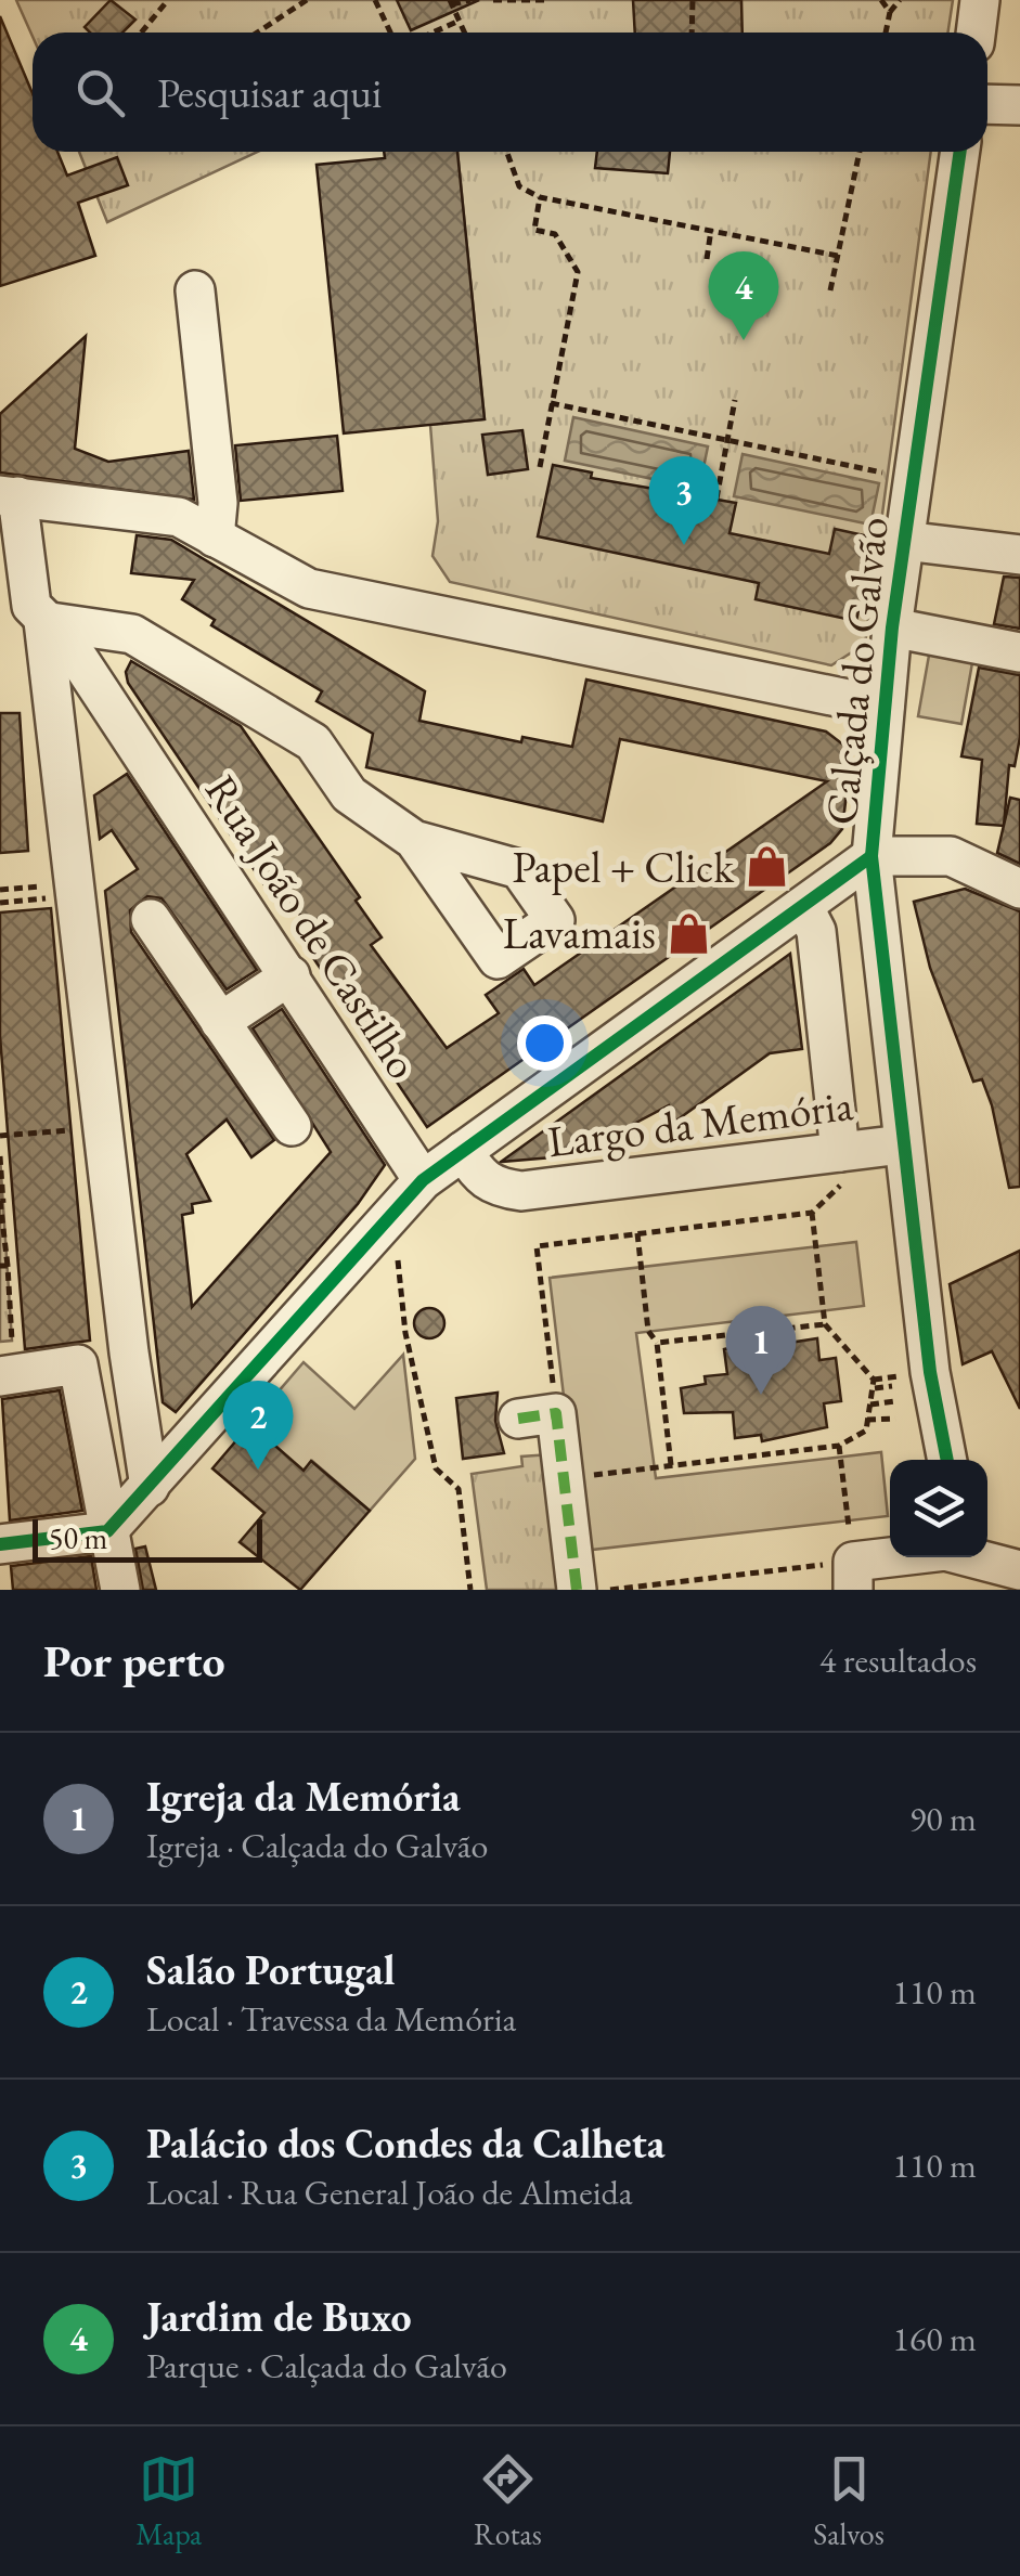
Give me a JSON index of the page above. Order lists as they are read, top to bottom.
{
  "streets": {
    "street": ["Calçada do Galvão", "Rua João de Castilho", "Largo da Memória"]
  },
  "crossings": [
    ["Calçada do Galvão", "Largo da Memória"]
  ],
  "places": {
    "shop": ["Papel + Click", "Lavamais"]
  },
  "scale_bar": "50 m",
  "page": {
    "search": "Pesquisar aqui",
    "pins": [
      "4",
      "3",
      "1",
      "2"
    ],
    "scale": "50 m",
    "heading": ["Por perto", "4 resultados"],
    "list": [
      {
        "mark": "1",
        "name": "Igreja da Memória",
        "note": "Igreja · Calçada do Galvão",
        "value": "90 m"
      },
      {
        "mark": "2",
        "name": "Salão Portugal",
        "note": "Local · Travessa da Memória",
        "value": "110 m"
      },
      {
        "mark": "3",
        "name": "Palácio dos Condes da Calheta",
        "note": "Local · Rua General João de Almeida",
        "value": "110 m"
      },
      {
        "mark": "4",
        "name": "Jardim de Buxo",
        "note": "Parque · Calçada do Galvão",
        "value": "160 m"
      }
    ],
    "nav": ["Mapa", "Rotas", "Salvos"]
  }
}
